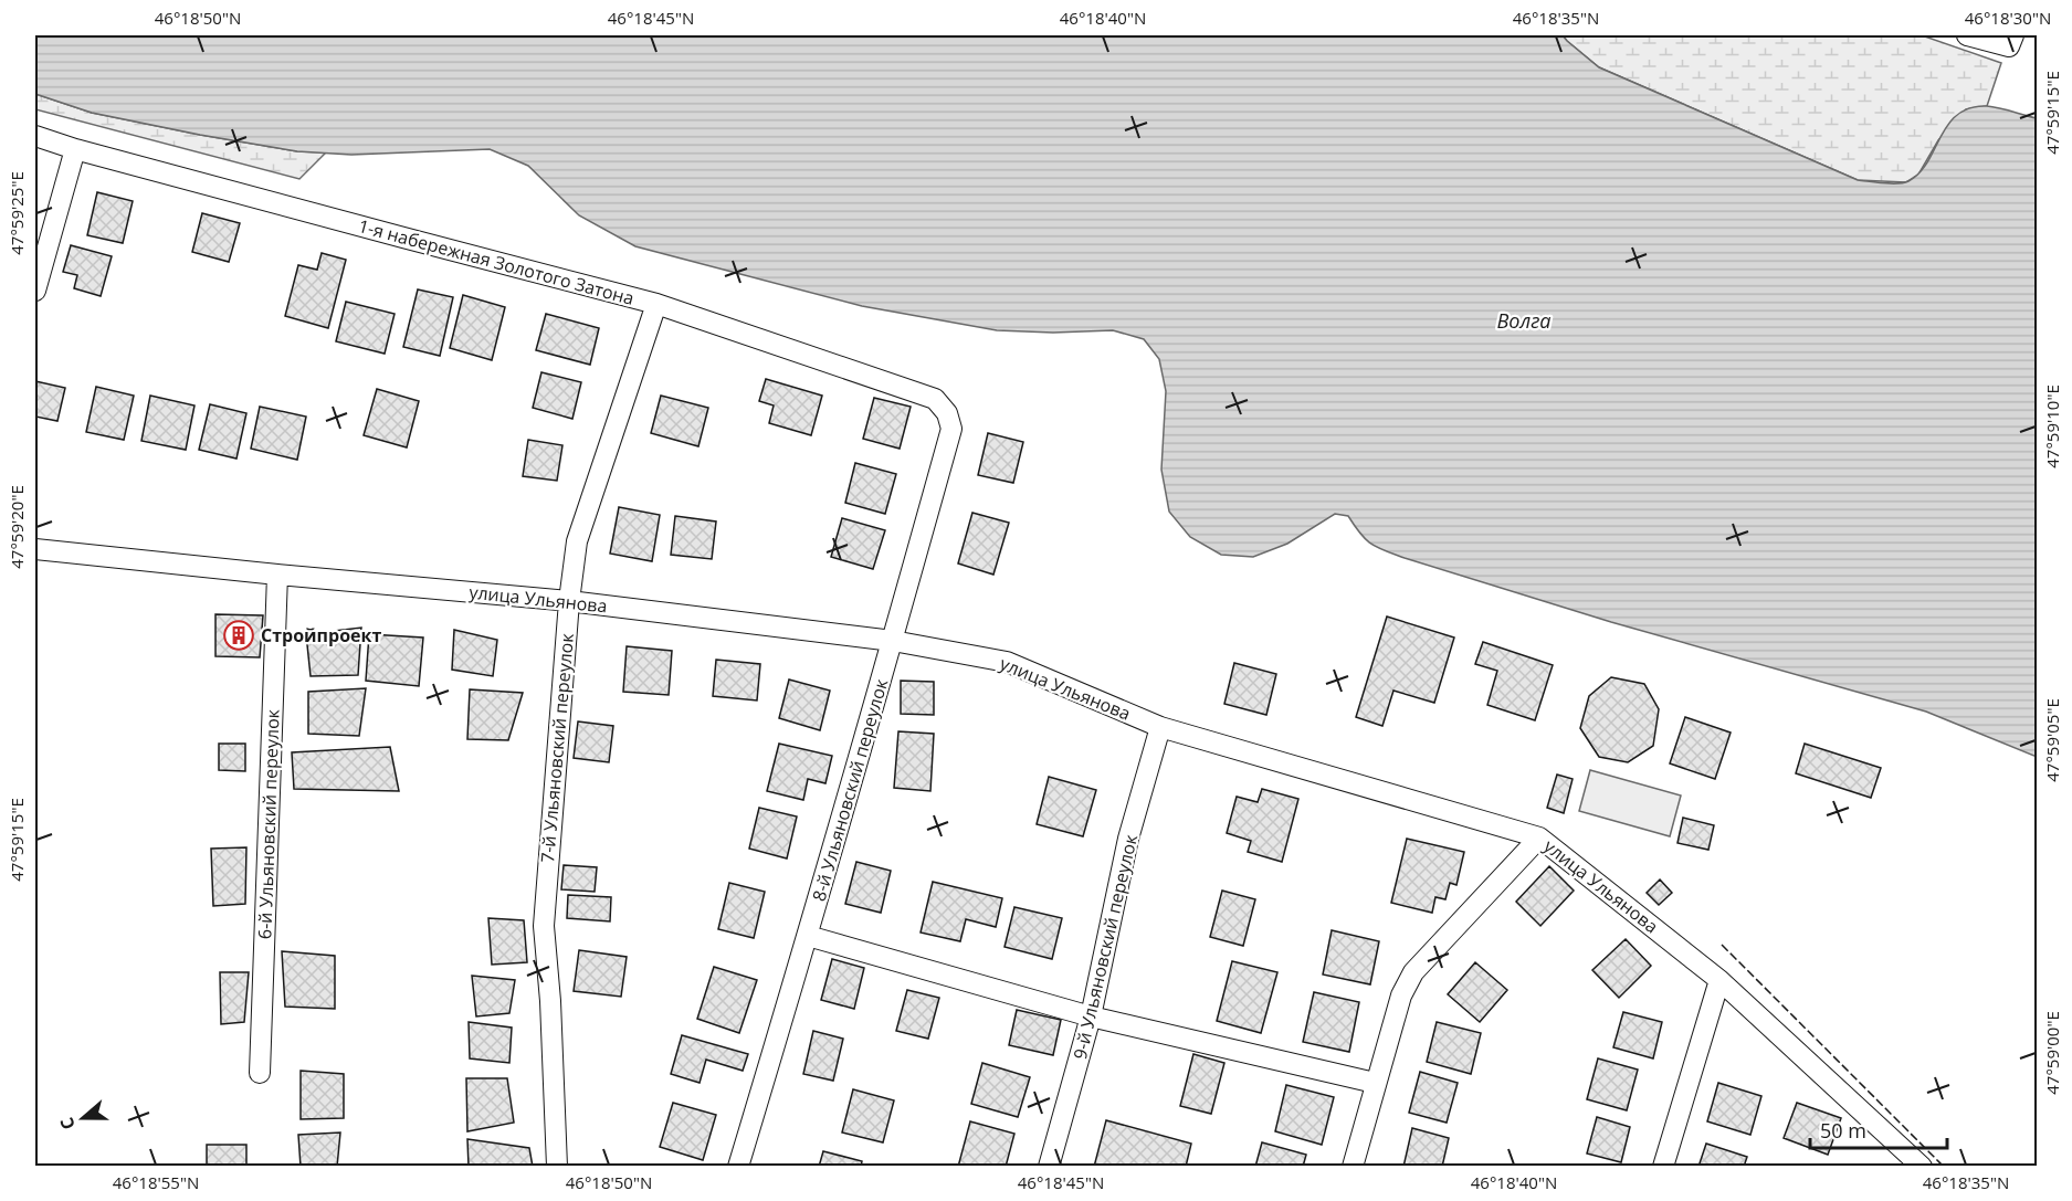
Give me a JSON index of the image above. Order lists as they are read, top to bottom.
{
  "streets": {
    "street": [
      "1-я набережная Золотого Затона",
      "улица Ульянова",
      "7-й Ульяновский переулок",
      "8-й Ульяновский переулок",
      "6-й Ульяновский переулок",
      "9-й Ульяновский переулок"
    ]
  },
  "crossings": [
    ["1-я набережная Золотого Затона", "7-й Ульяновский переулок"],
    ["1-я набережная Золотого Затона", "8-й Ульяновский переулок"],
    ["улица Ульянова", "7-й Ульяновский переулок"],
    ["улица Ульянова", "8-й Ульяновский переулок"],
    ["улица Ульянова", "6-й Ульяновский переулок"],
    ["улица Ульянова", "9-й Ульяновский переулок"]
  ],
  "water": ["Волга"],
  "places": {
    "building": ["Стройпроект"]
  },
  "scale_bar": "50 m",
  "north": "left",
  "coordinates": [
    "46°18'50\"N",
    "46°18'45\"N",
    "46°18'40\"N",
    "46°18'35\"N",
    "46°18'30\"N",
    "47°59'15\"E",
    "47°59'25\"E",
    "47°59'10\"E",
    "47°59'20\"E",
    "47°59'05\"E",
    "47°59'00\"E",
    "46°18'55\"N"
  ]
}
